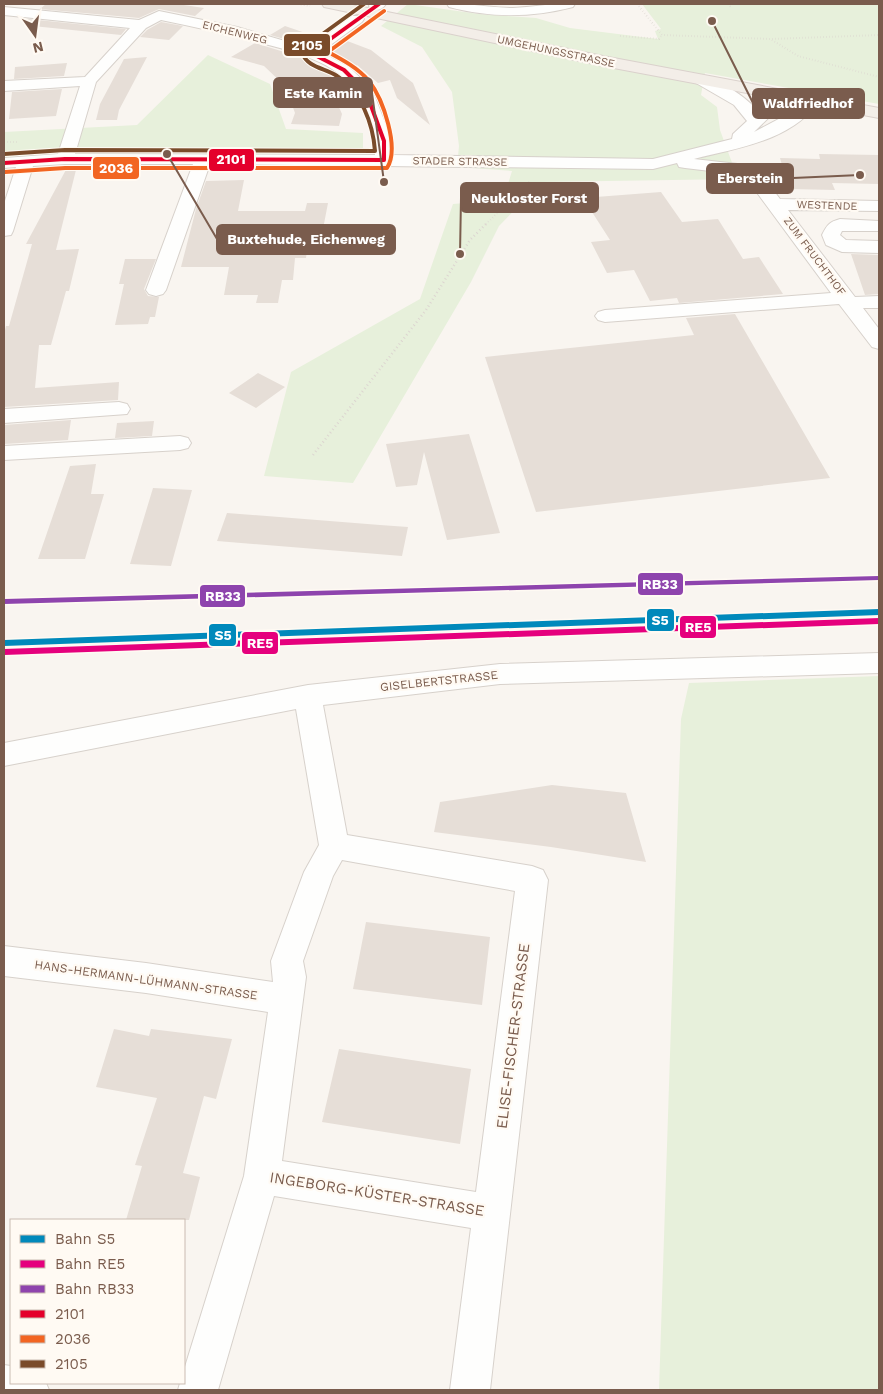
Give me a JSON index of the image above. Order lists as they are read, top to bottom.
{
  "streets": {
    "main road": ["UMGEHUNGSSTRASSE"],
    "street": [
      "EICHENWEG",
      "STADER STRASSE",
      "WESTENDE",
      "ZUM FRUCHTHOF",
      "GISELBERTSTRASSE",
      "HANS-HERMANN-LÜHMANN-STRASSE",
      "ELISE-FISCHER-STRASSE",
      "INGEBORG-KÜSTER-STRASSE"
    ]
  },
  "crossings": [
    ["EICHENWEG", "STADER STRASSE"],
    ["UMGEHUNGSSTRASSE", "STADER STRASSE"],
    ["STADER STRASSE", "ZUM FRUCHTHOF"],
    ["WESTENDE", "ZUM FRUCHTHOF"],
    ["ELISE-FISCHER-STRASSE", "INGEBORG-KÜSTER-STRASSE"]
  ],
  "places": [
    "Waldfriedhof",
    "Buxtehude, Eichenweg",
    "Eberstein",
    "Este Kamin",
    "Neukloster Forst"
  ],
  "lines": [
    "transit line 2101",
    "transit line 2105",
    "transit line 2036",
    "rail line RB33",
    "rail line S5",
    "rail line RE5"
  ],
  "legend": [
    "Bahn S5",
    "Bahn RE5",
    "Bahn RB33",
    "2101",
    "2036",
    "2105"
  ],
  "north": "bottom"
}
